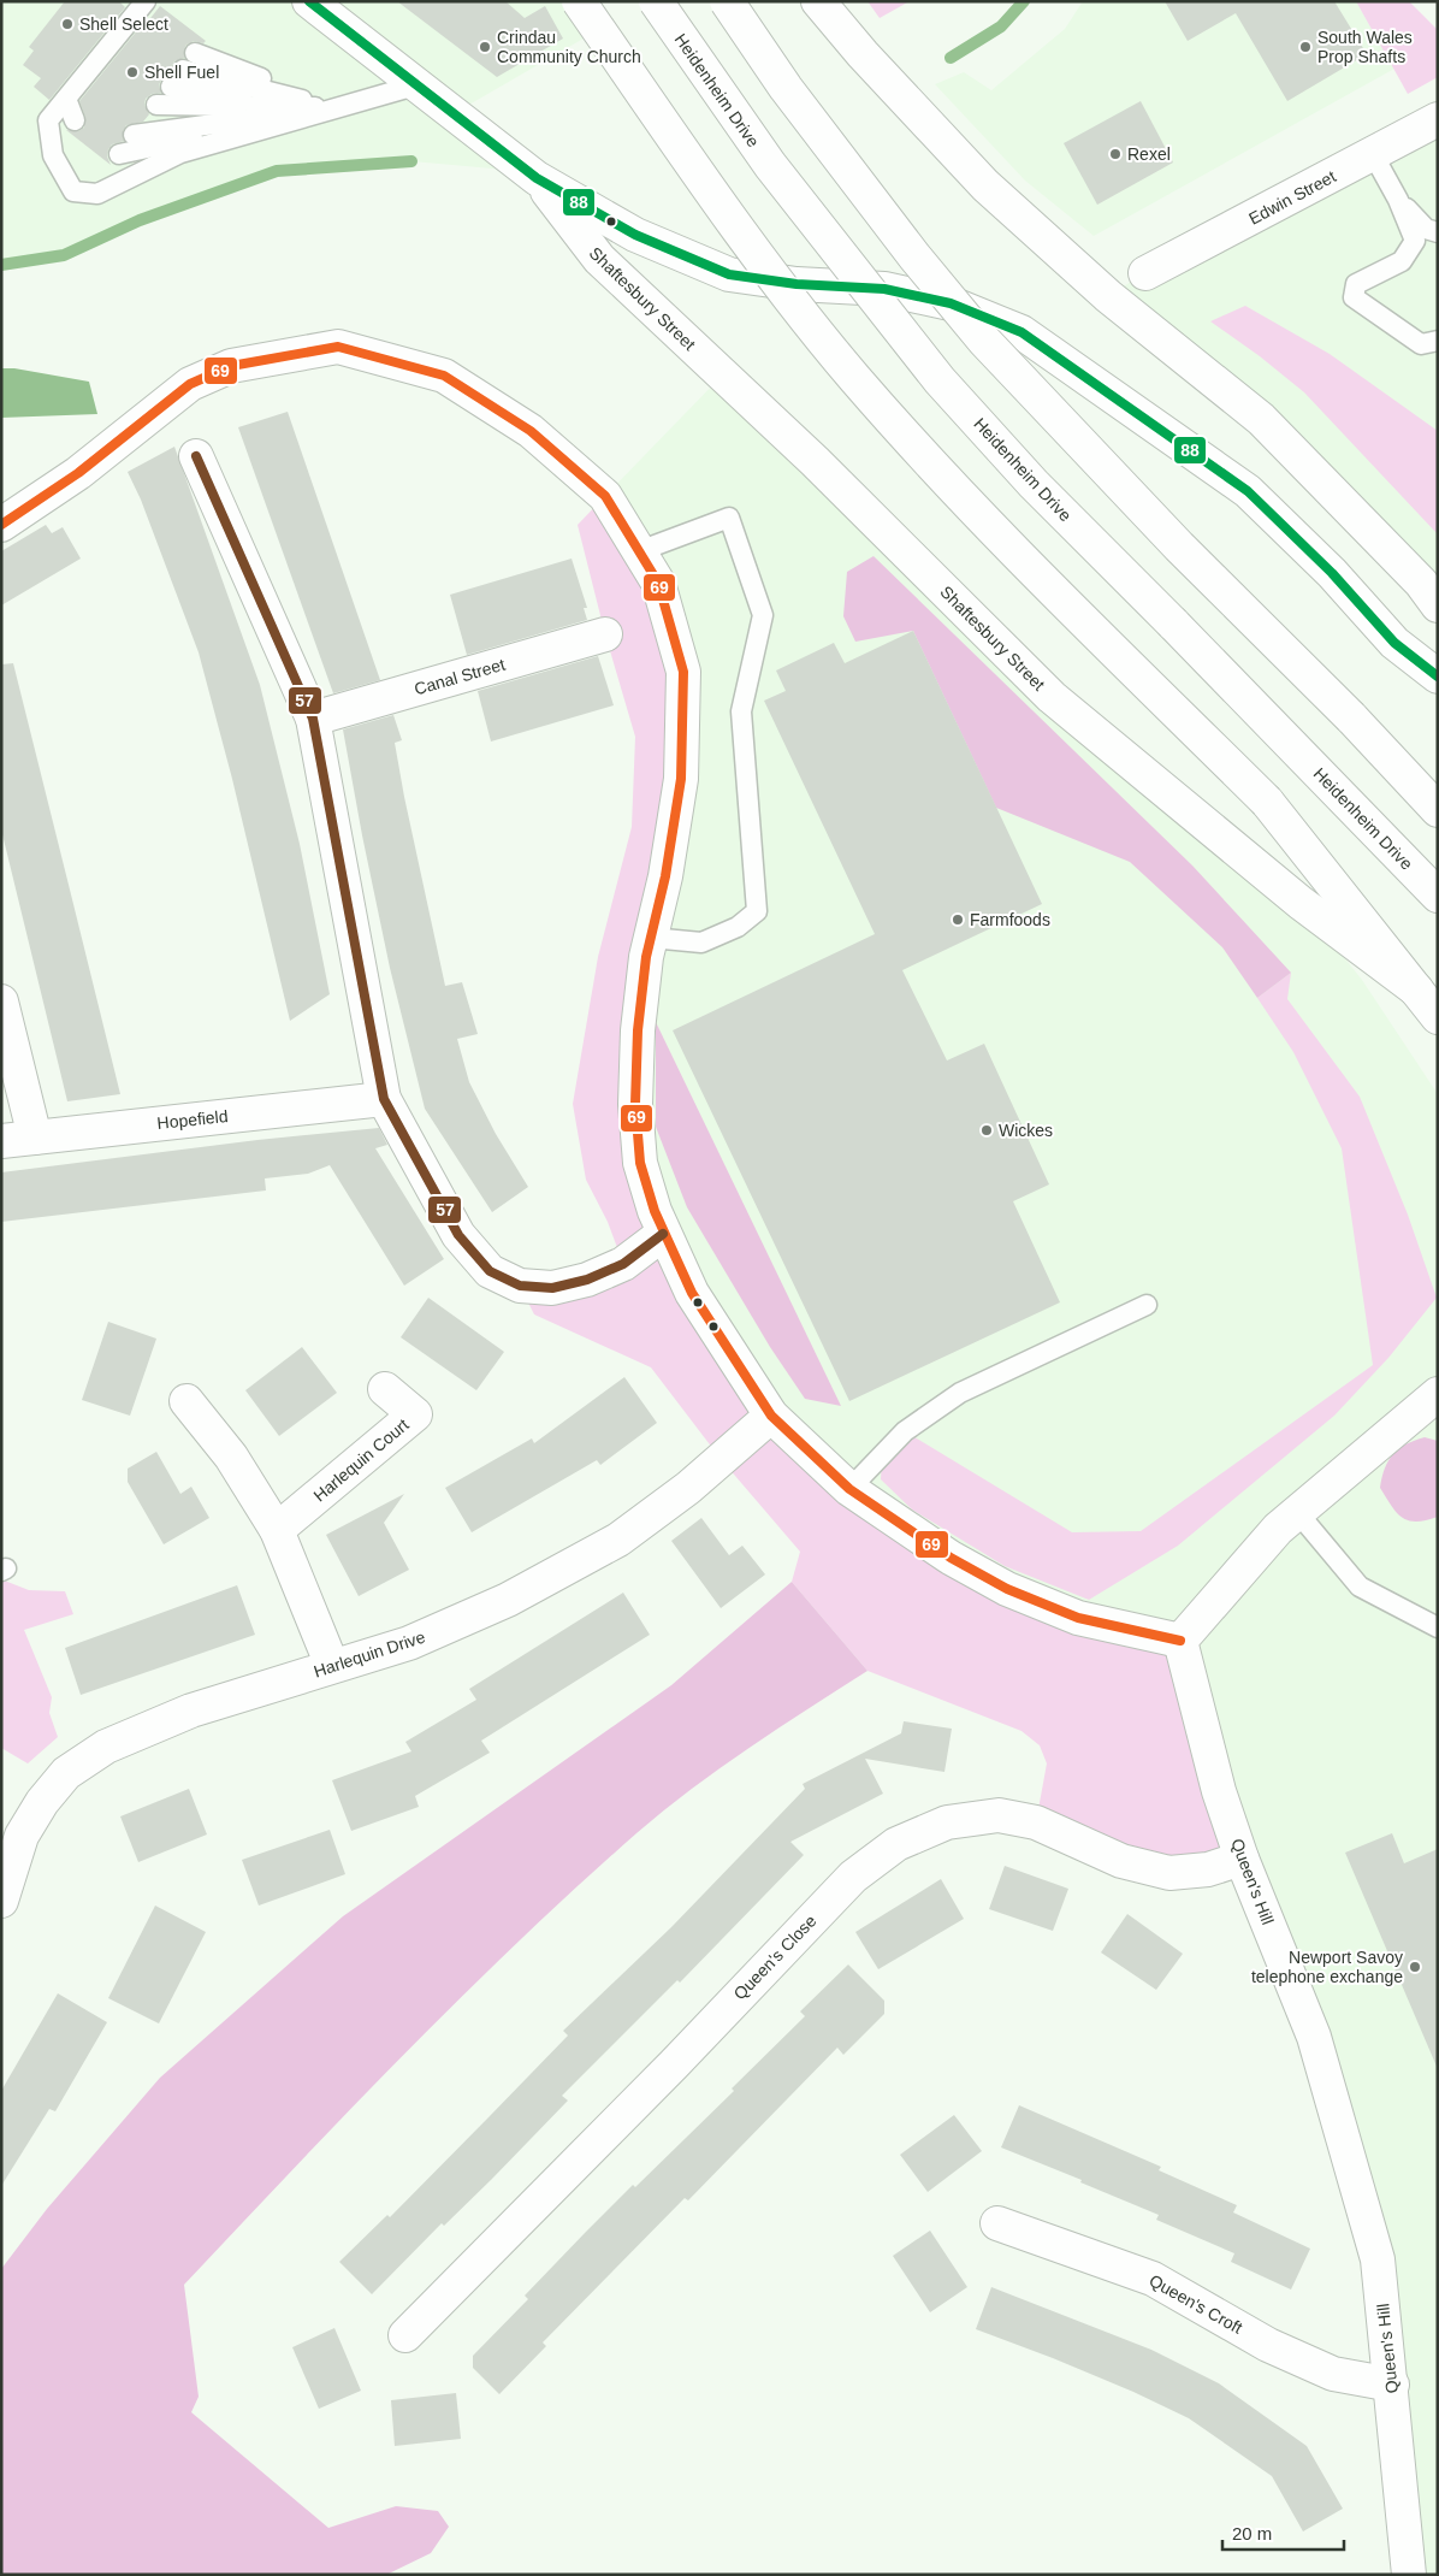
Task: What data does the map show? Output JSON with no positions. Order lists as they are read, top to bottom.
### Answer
{
  "streets": {
    "main road": [
      "Heidenheim Drive",
      "Edwin Street",
      "Shaftesbury Street",
      "Canal Street",
      "Hopefield",
      "Harlequin Court",
      "Harlequin Drive",
      "Queen's Hill",
      "Queen's Close",
      "Queen's Croft"
    ]
  },
  "crossings": [
    ["Queen's Hill", "Queen's Close"],
    ["Queen's Hill", "Queen's Croft"]
  ],
  "places": [
    "Shell Select",
    "Crindau Community Church",
    "South Wales Prop Shafts",
    "Shell Fuel",
    "Rexel",
    "Farmfoods",
    "Wickes",
    "Newport Savoy telephone exchange"
  ],
  "lines": ["transit line 88", "transit line 69", "transit line 57"],
  "scale_bar": "20 m"
}
